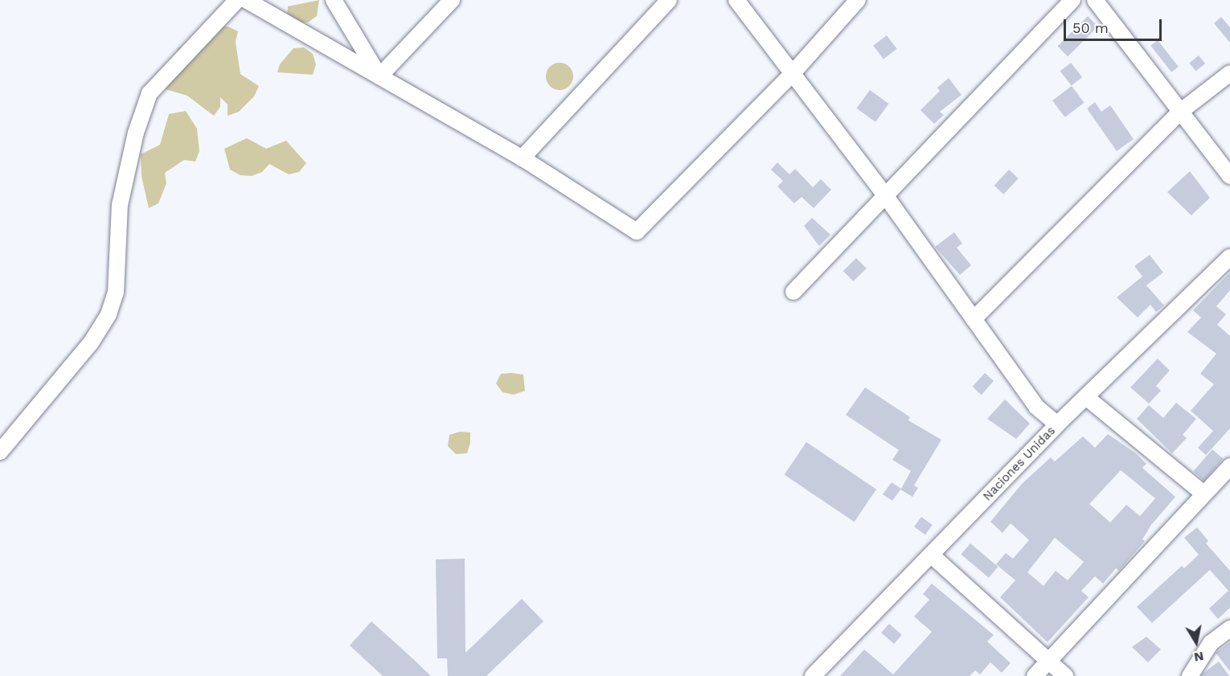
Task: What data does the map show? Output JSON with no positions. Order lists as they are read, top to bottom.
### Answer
{
  "streets": {
    "street": ["Naciones Unidas"]
  },
  "scale_bar": "50 m",
  "north": "bottom"
}
